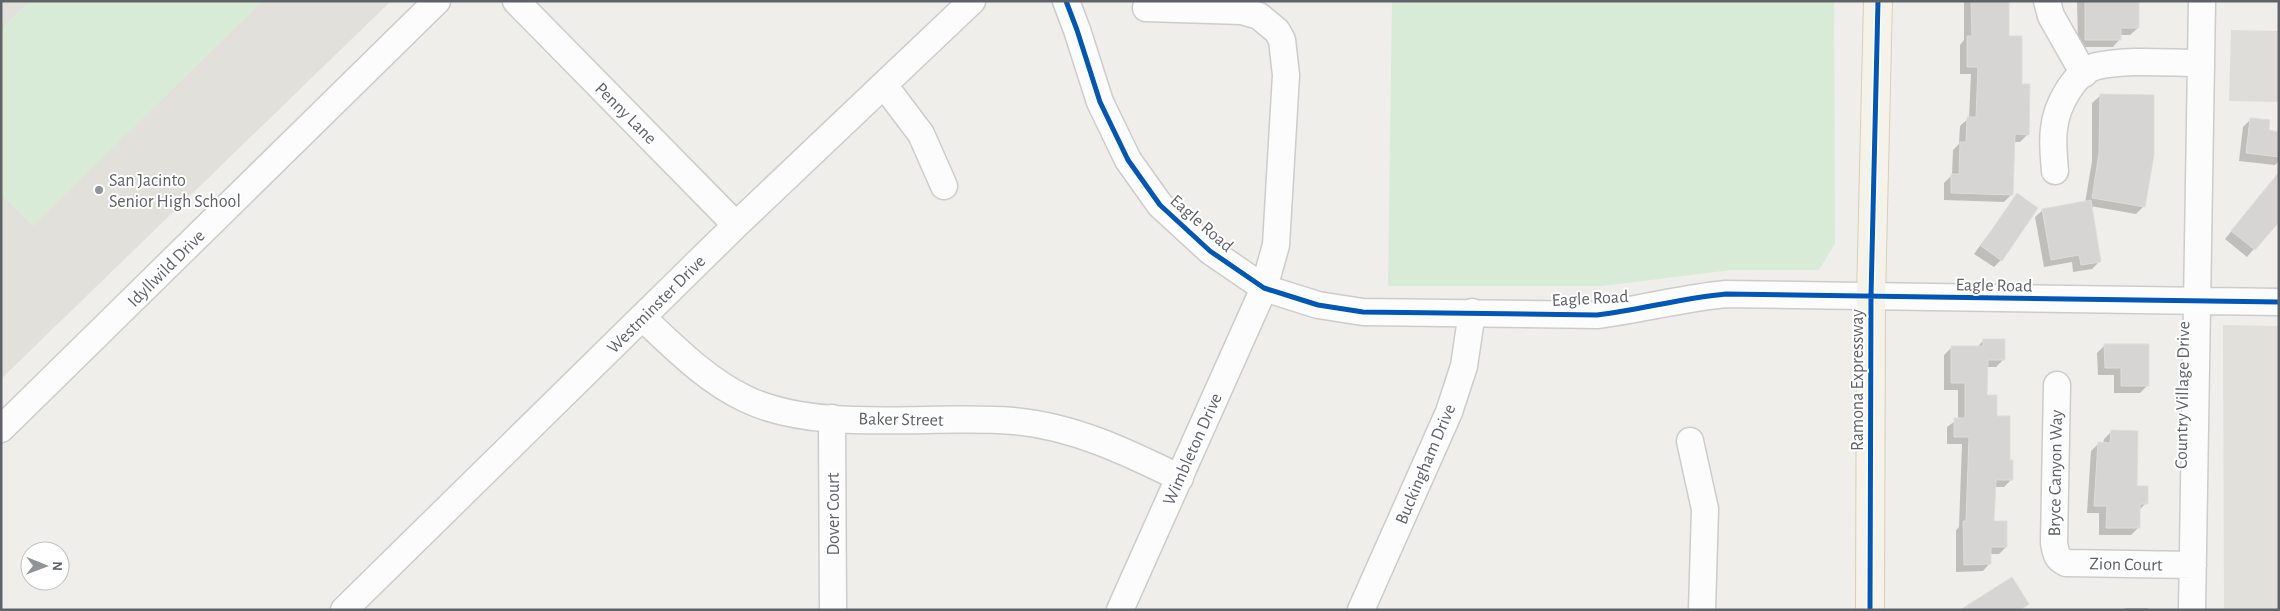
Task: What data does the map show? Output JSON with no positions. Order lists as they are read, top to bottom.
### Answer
{
  "streets": {
    "main road": ["Ramona Expressway"],
    "street": [
      "Penny Lane",
      "Eagle Road",
      "Idyllwild Drive",
      "Westminster Drive",
      "Country Village Drive",
      "Baker Street",
      "Wimbleton Drive",
      "Buckingham Drive",
      "Bryce Canyon Way",
      "Dover Court",
      "Zion Court"
    ]
  },
  "crossings": [
    ["Penny Lane", "Westminster Drive"],
    ["Eagle Road", "Ramona Expressway"],
    ["Eagle Road", "Country Village Drive"],
    ["Eagle Road", "Wimbleton Drive"],
    ["Eagle Road", "Buckingham Drive"],
    ["Westminster Drive", "Baker Street"],
    ["Country Village Drive", "Zion Court"],
    ["Baker Street", "Wimbleton Drive"],
    ["Baker Street", "Dover Court"],
    ["Bryce Canyon Way", "Zion Court"]
  ],
  "places": ["San Jacinto Senior High School"],
  "north": "right"
}
